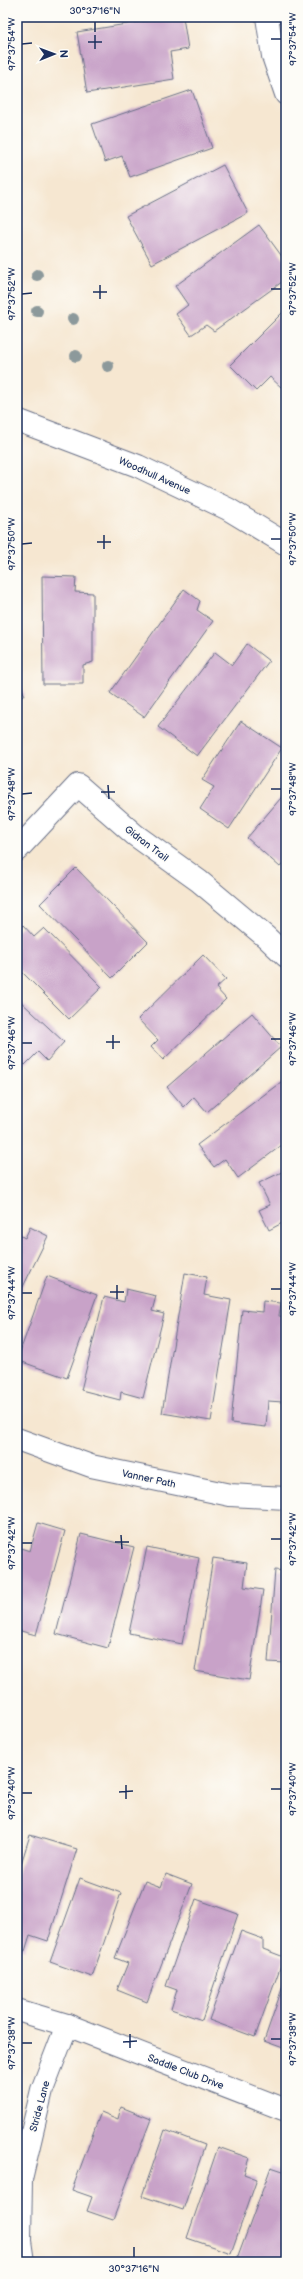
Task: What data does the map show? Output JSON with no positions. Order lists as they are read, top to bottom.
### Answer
{
  "streets": {
    "street": [
      "Woodhull Avenue",
      "Gidran Trail",
      "Vanner Path",
      "Saddle Club Drive",
      "Stride Lane"
    ]
  },
  "crossings": [
    ["Saddle Club Drive", "Stride Lane"]
  ],
  "north": "right",
  "coordinates": [
    "30°37'16\"N",
    "97°37'54\"W",
    "97°37'52\"W",
    "97°37'50\"W",
    "97°37'48\"W",
    "97°37'46\"W",
    "97°37'44\"W",
    "97°37'42\"W",
    "97°37'40\"W",
    "97°37'38\"W"
  ]
}
